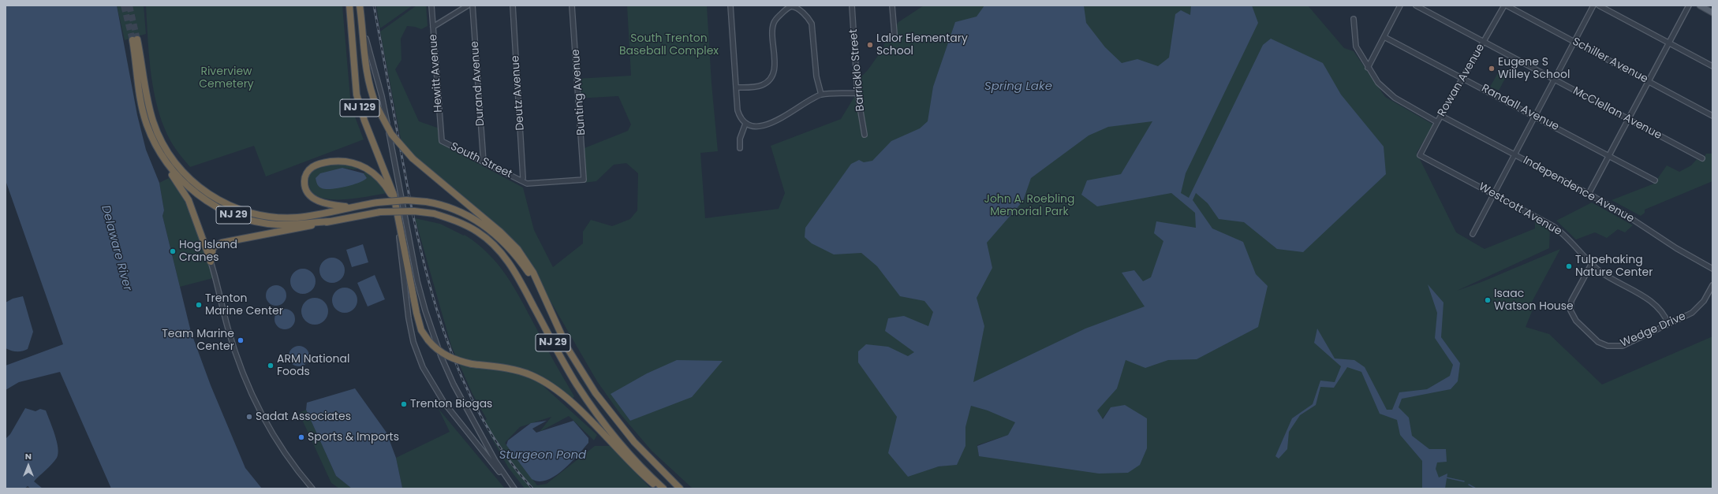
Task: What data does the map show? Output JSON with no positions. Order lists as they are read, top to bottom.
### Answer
{
  "streets": {
    "highway": ["NJ 129", "NJ 29"],
    "street": [
      "Schiller Avenue",
      "Barricklo Street",
      "Hewitt Avenue",
      "Rowan Avenue",
      "Durand Avenue",
      "Bunting Avenue",
      "Deutz Avenue",
      "Randall Avenue",
      "McClellan Avenue",
      "South Street",
      "Independence Avenue",
      "Westcott Avenue",
      "Wedge Drive"
    ]
  },
  "crossings": [
    ["Hewitt Avenue", "South Street"],
    ["Rowan Avenue", "Randall Avenue"],
    ["Rowan Avenue", "McClellan Avenue"],
    ["Rowan Avenue", "Independence Avenue"],
    ["Rowan Avenue", "Westcott Avenue"],
    ["Durand Avenue", "South Street"],
    ["Bunting Avenue", "South Street"],
    ["Deutz Avenue", "South Street"],
    ["Westcott Avenue", "Wedge Drive"]
  ],
  "water": ["Spring Lake", "Delaware River", "Sturgeon Pond"],
  "parks": ["South Trenton Baseball Complex", "Riverview Cemetery", "John A. Roebling Memorial Park"],
  "places": [
    "Lalor Elementary School",
    "Eugene S Willey School",
    "Hog Island Cranes",
    "Tulpehaking Nature Center",
    "Isaac Watson House",
    "Trenton Marine Center",
    "Team Marine Center",
    "ARM National Foods",
    "Trenton Biogas",
    "Sadat Associates",
    "Sports & Imports"
  ],
  "north": "top"
}
